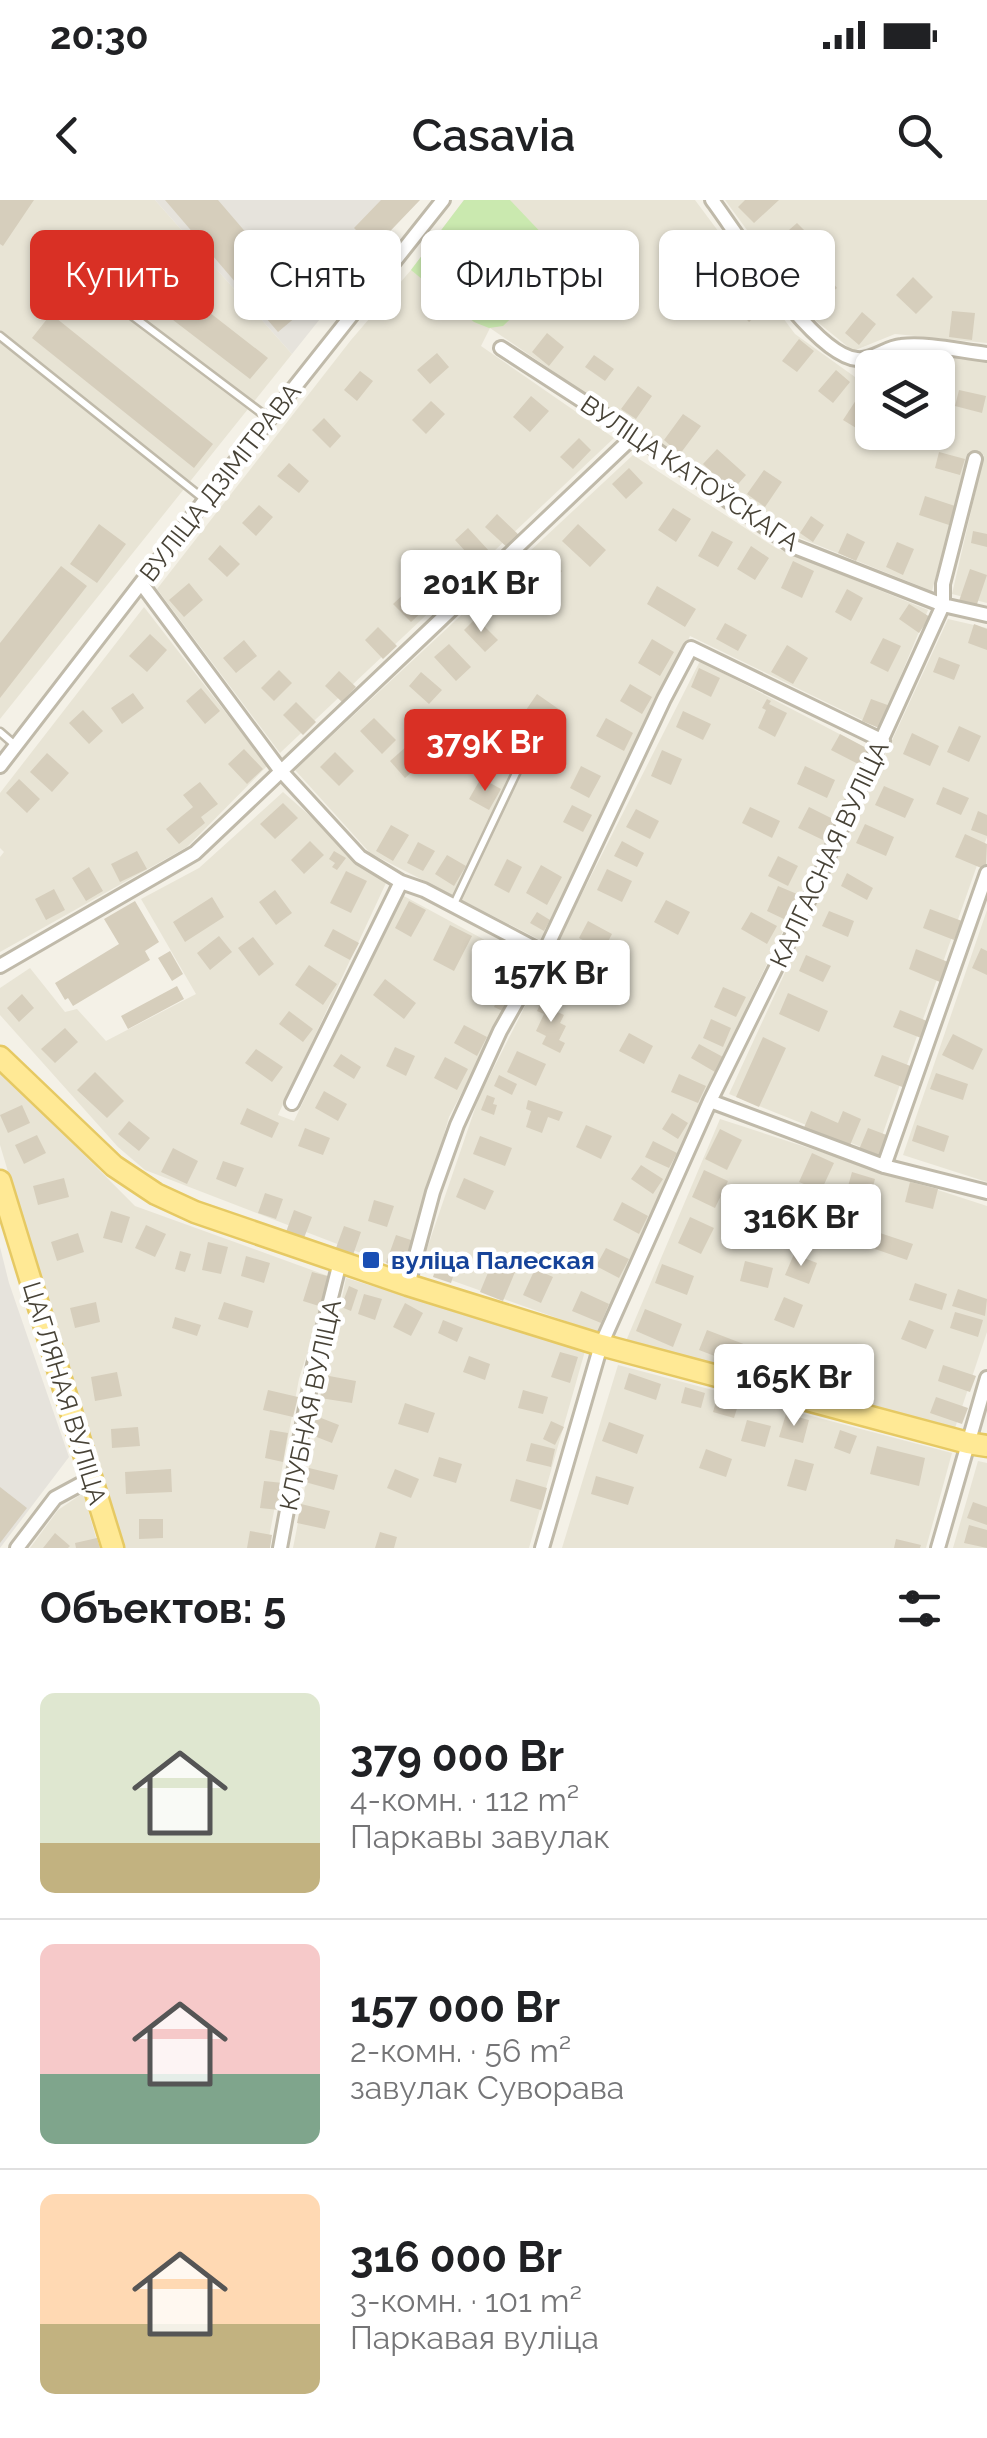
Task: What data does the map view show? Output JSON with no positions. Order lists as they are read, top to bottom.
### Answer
{
  "streets": {
    "main road": ["ЦАГЛЯНАЯ ВУЛІЦА"],
    "street": [
      "ВУЛІЦА КАТОЎСКАГА",
      "ВУЛІЦА ДЗІМІТРАВА",
      "КАЛГАСНАЯ ВУЛІЦА",
      "КЛУБНАЯ ВУЛІЦА"
    ]
  },
  "crossings": [
    ["ВУЛІЦА КАТОЎСКАГА", "КАЛГАСНАЯ ВУЛІЦА"]
  ],
  "places": {
    "transit": ["вуліца Палеская"]
  },
  "page": {
    "status": "20:30",
    "header": "Casavia",
    "chip": [
      "Купить",
      "Снять",
      "Фильтры",
      "Новое"
    ],
    "price": [
      "201K Br",
      "379K Br",
      "157K Br",
      "316K Br",
      "165K Br"
    ],
    "heading": "Объектов: 5",
    "list": [
      {
        "name": "379 000 Br",
        "note": "4-комн. · 112 m² · Паркавы завулак"
      },
      {
        "name": "157 000 Br",
        "note": "2-комн. · 56 m² · завулак Суворава"
      },
      {
        "name": "316 000 Br",
        "note": "3-комн. · 101 m² · Паркавая вуліца"
      }
    ]
  }
}
